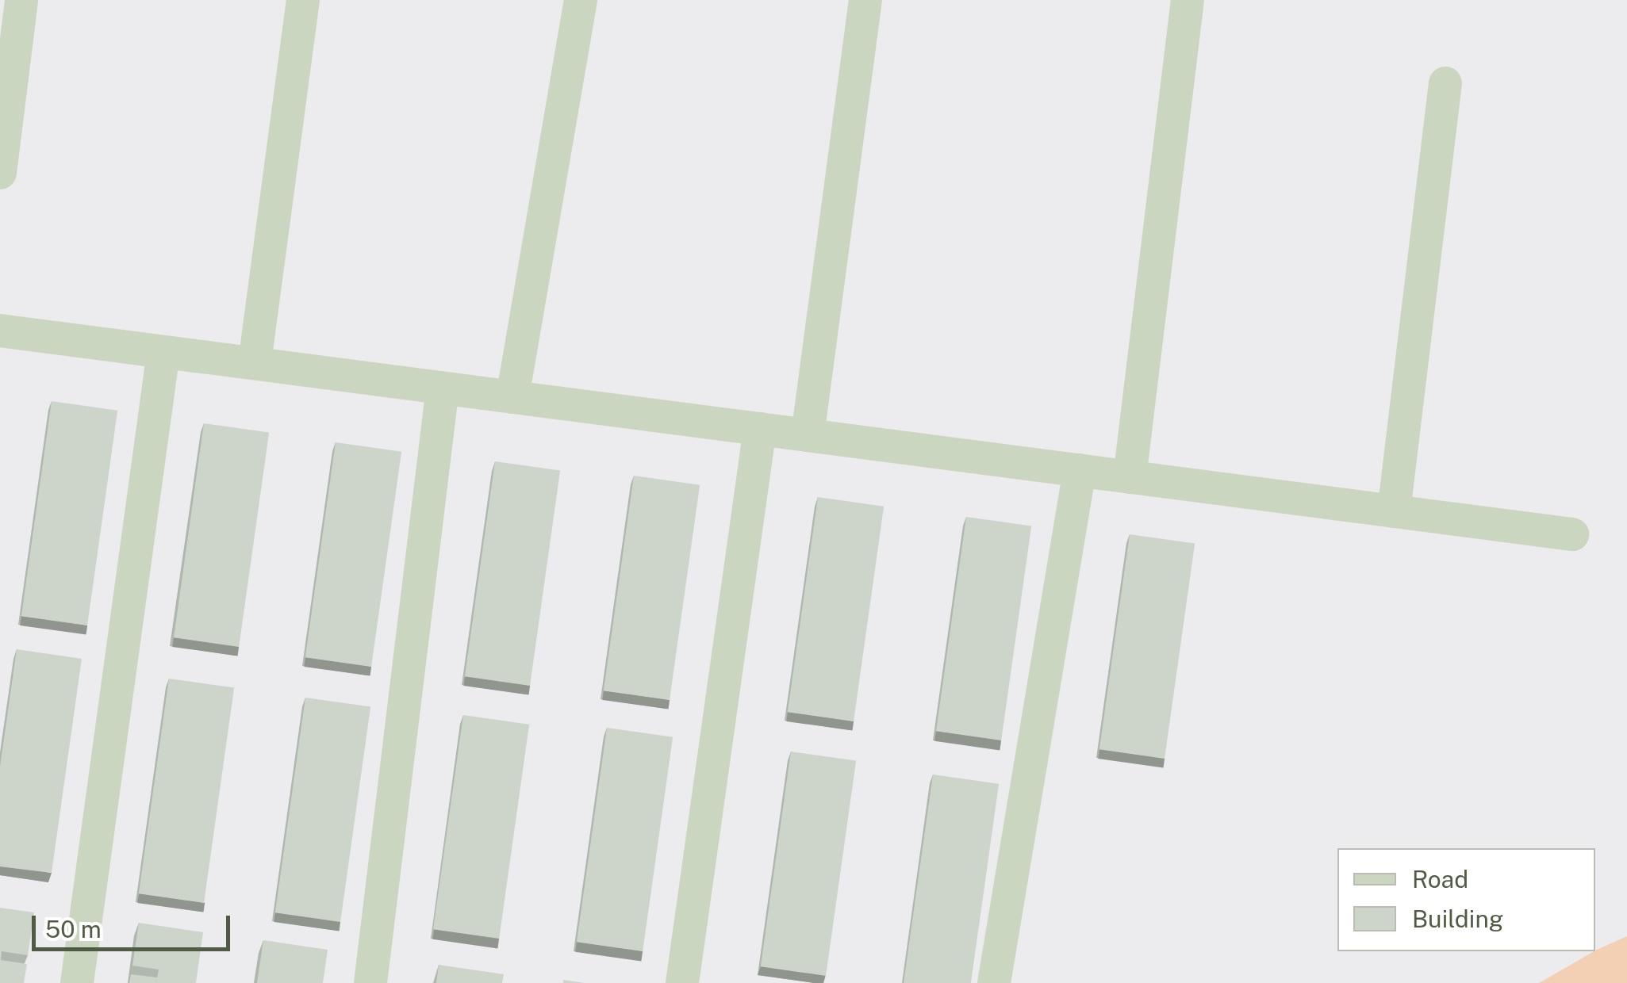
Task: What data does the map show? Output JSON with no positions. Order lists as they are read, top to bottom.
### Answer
{
  "legend": ["Road", "Building"],
  "scale_bar": "50 m"
}
